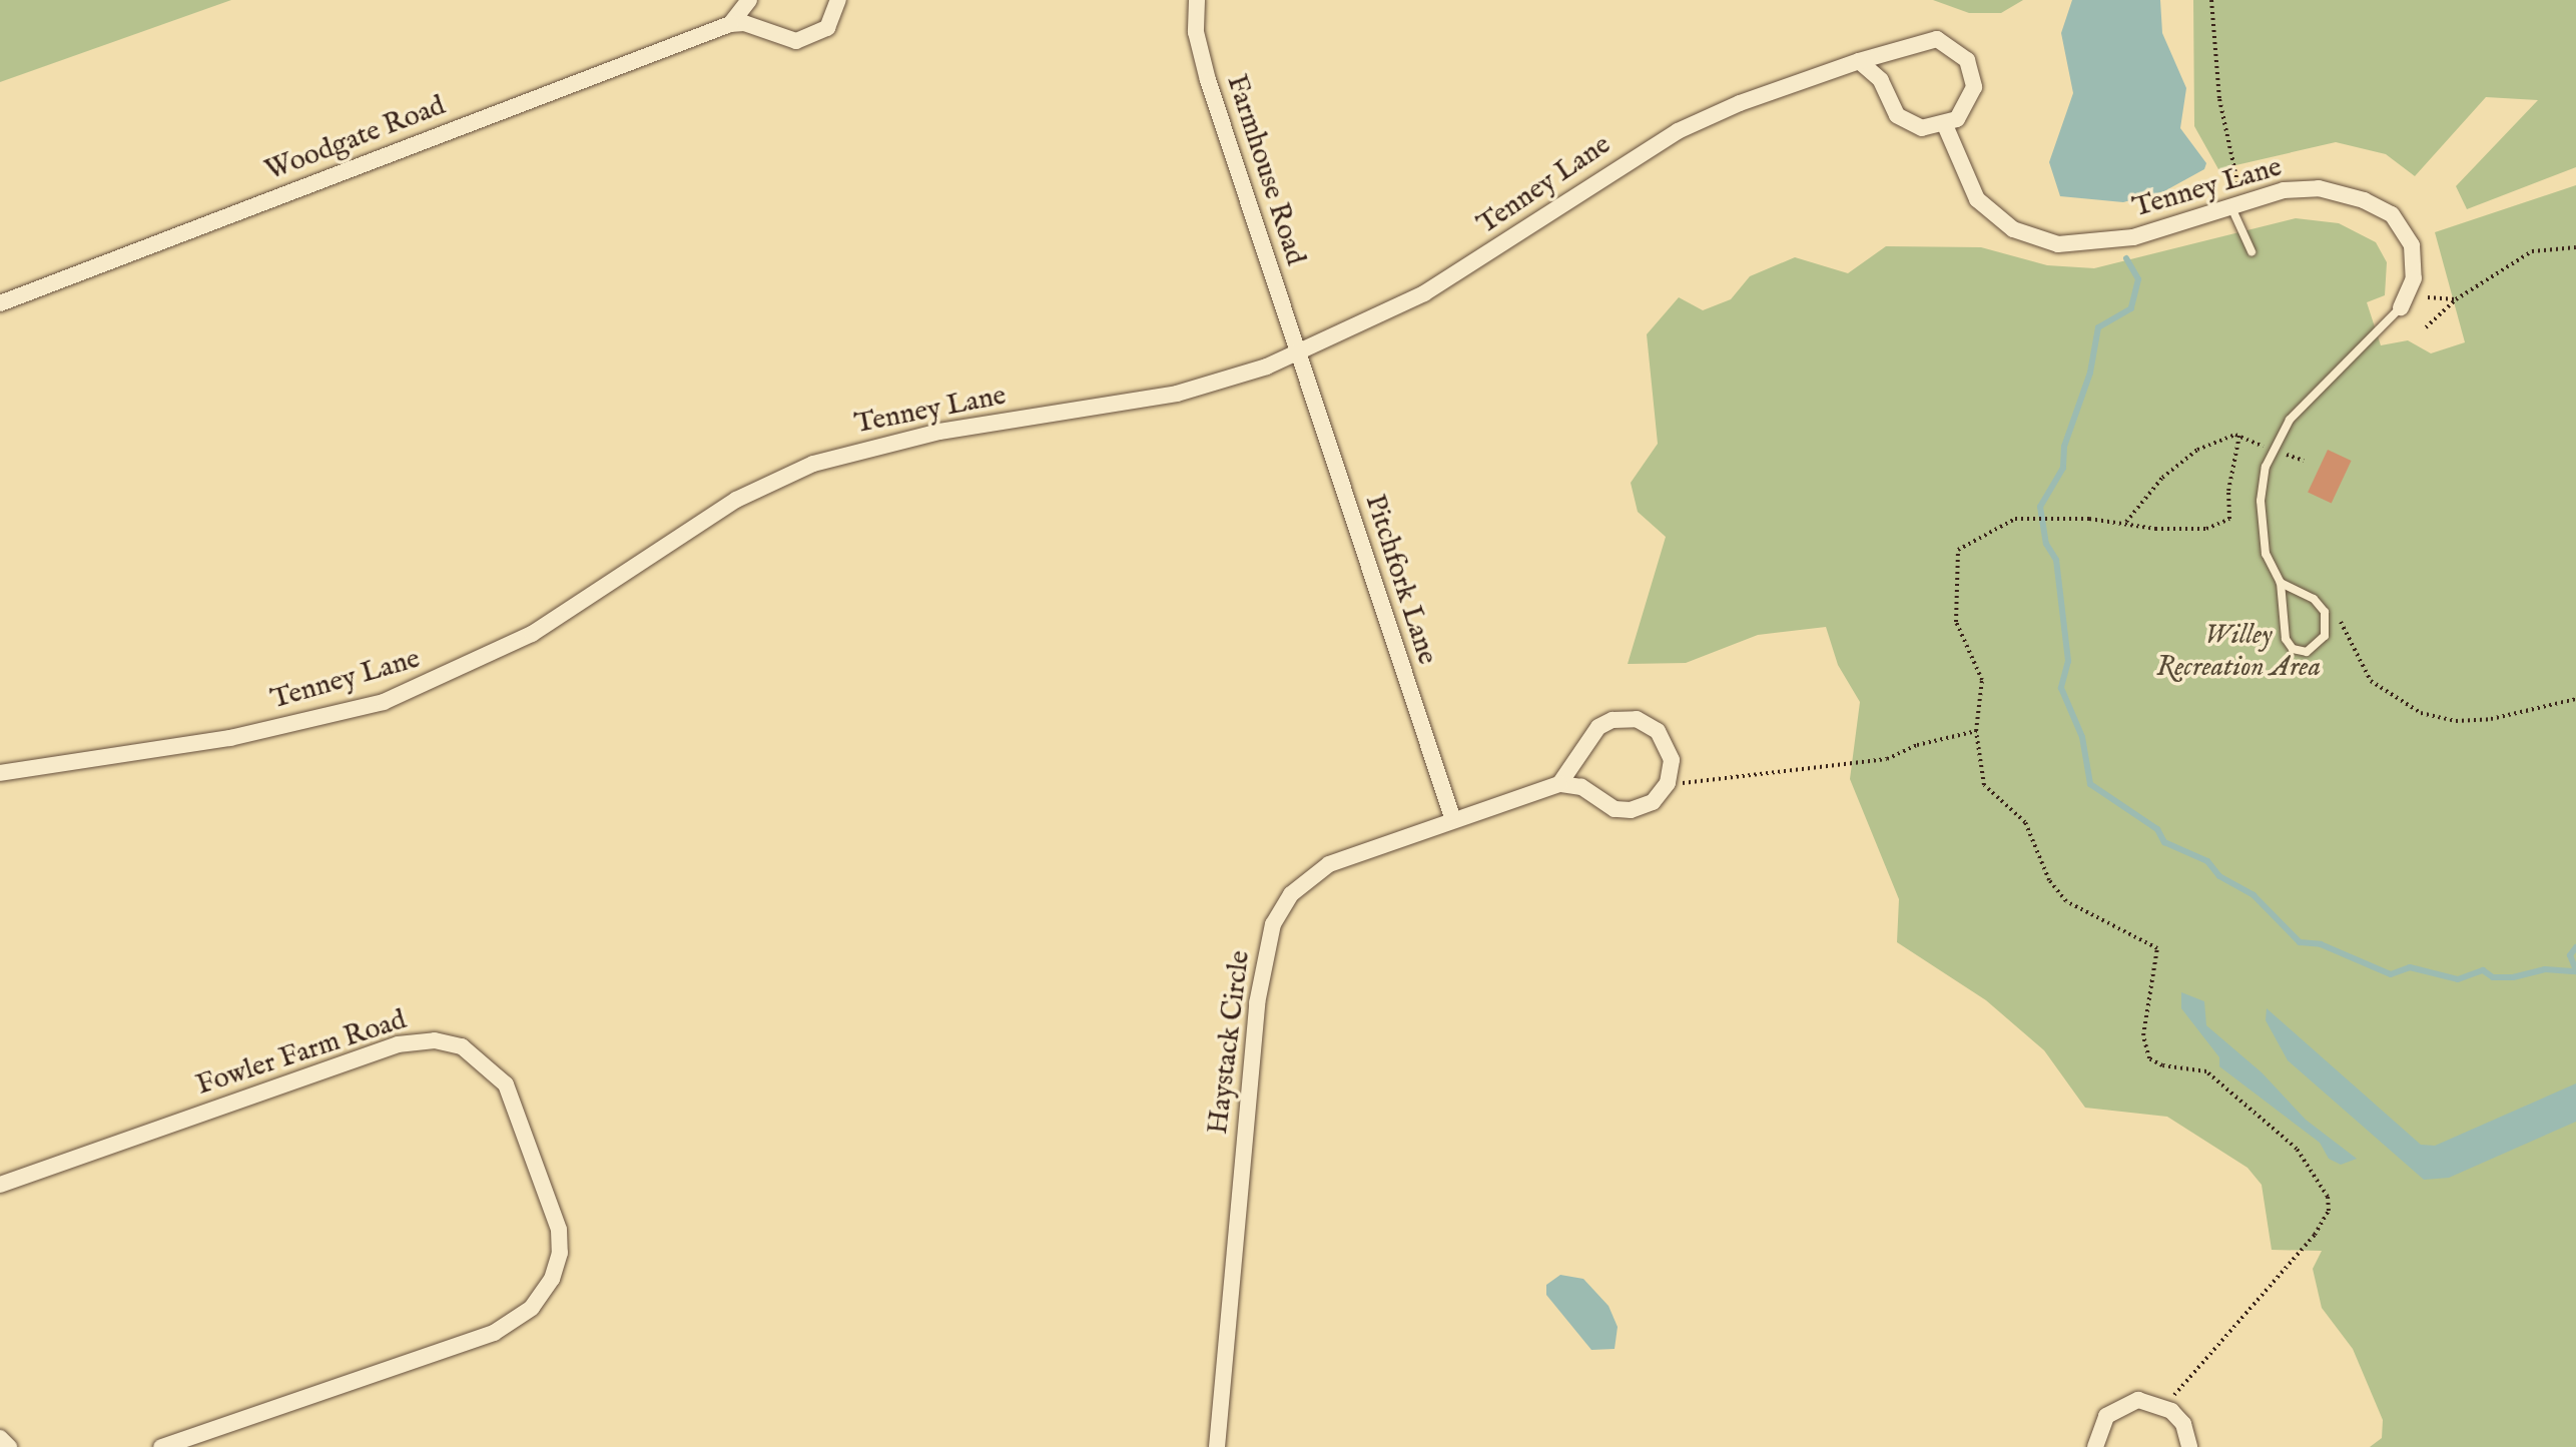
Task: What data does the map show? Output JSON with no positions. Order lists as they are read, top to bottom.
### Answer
{
  "streets": {
    "street": [
      "Woodgate Road",
      "Farmhouse Road",
      "Tenney Lane",
      "Pitchfork Lane",
      "Haystack Circle",
      "Fowler Farm Road"
    ]
  },
  "crossings": [
    ["Farmhouse Road", "Tenney Lane"],
    ["Farmhouse Road", "Pitchfork Lane"],
    ["Tenney Lane", "Pitchfork Lane"],
    ["Pitchfork Lane", "Haystack Circle"]
  ],
  "parks": ["Willey Recreation Area"]
}
